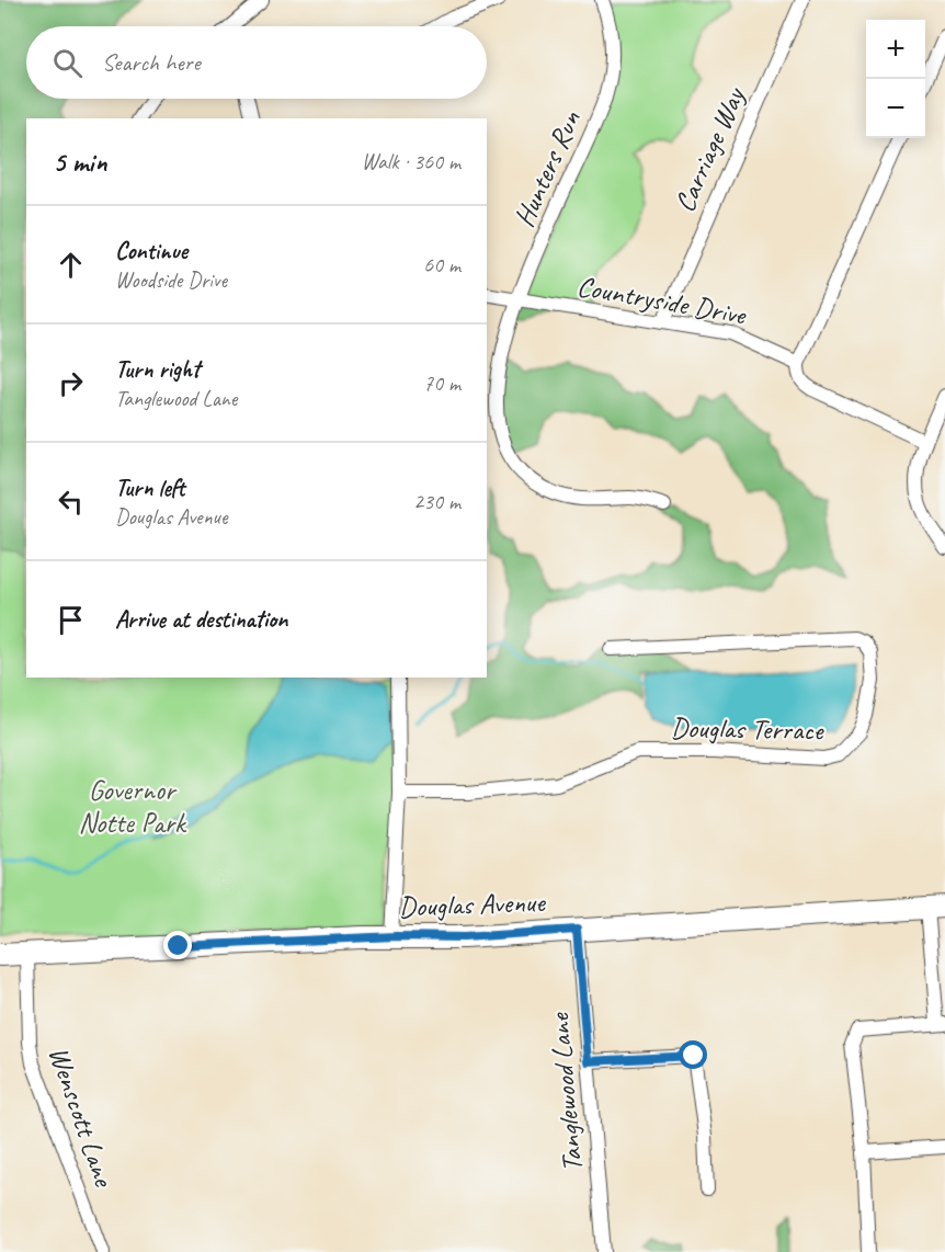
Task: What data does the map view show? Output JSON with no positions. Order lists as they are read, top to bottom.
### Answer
{
  "streets": {
    "main road": ["Douglas Avenue"],
    "street": [
      "Carriage Way",
      "Hunters Run",
      "Countryside Drive",
      "Douglas Terrace",
      "Tanglewood Lane",
      "Wenscott Lane"
    ]
  },
  "crossings": [
    ["Carriage Way", "Countryside Drive"],
    ["Hunters Run", "Countryside Drive"],
    ["Douglas Avenue", "Tanglewood Lane"],
    ["Douglas Avenue", "Wenscott Lane"]
  ],
  "parks": ["Governor Notte Park"],
  "page": {
    "map_buttons": ["+", "−"],
    "search": "Search here",
    "heading": ["5 min", "Walk · 360 m"],
    "list": [
      ["Continue", "Woodside Drive", "60 m"],
      ["Turn right", "Tanglewood Lane", "70 m"],
      ["Turn left", "Douglas Avenue", "230 m"],
      "Arrive at destination"
    ]
  }
}
